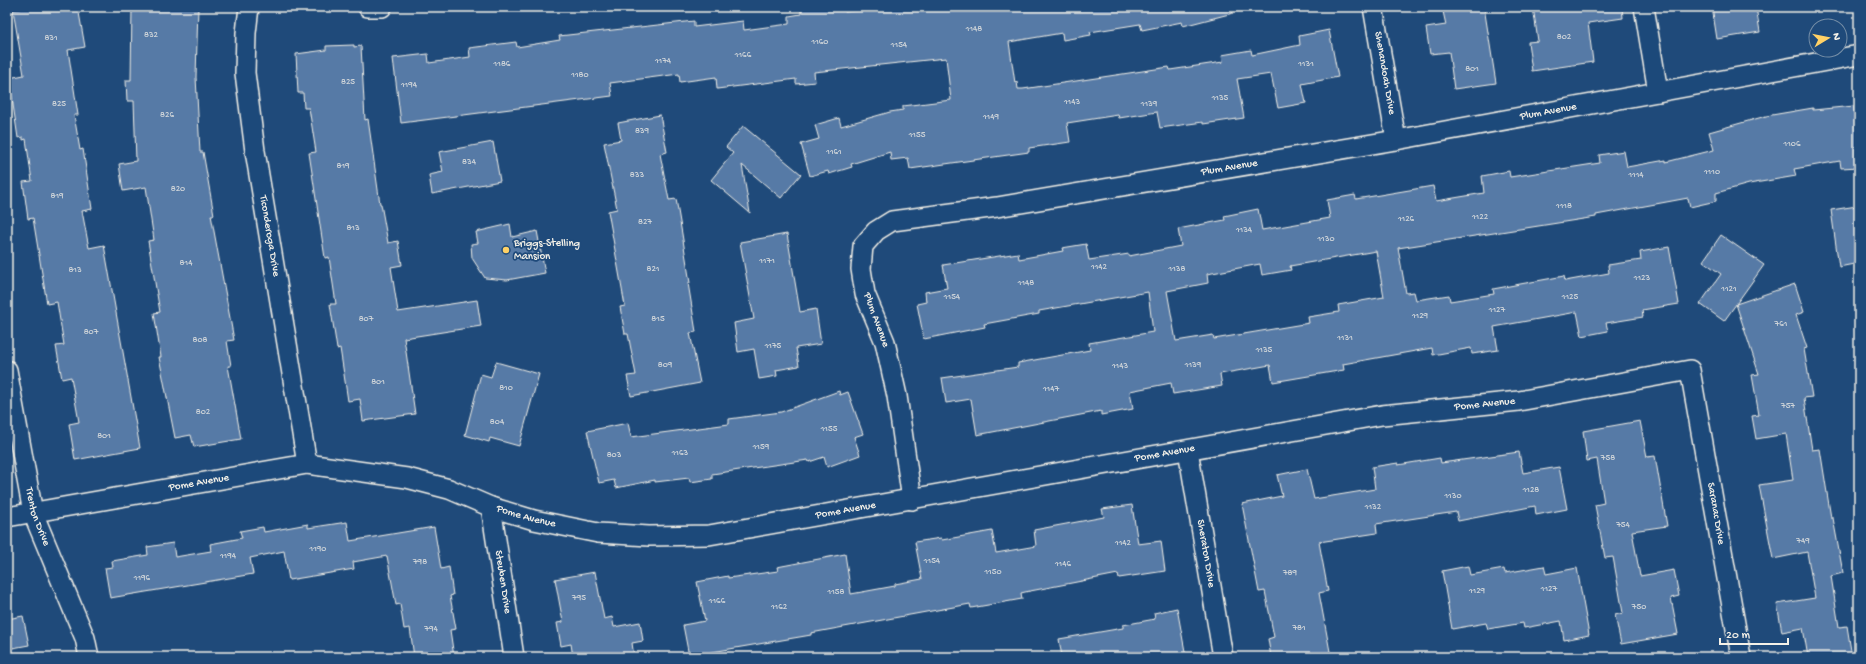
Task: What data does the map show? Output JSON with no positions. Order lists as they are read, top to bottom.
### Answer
{
  "streets": {
    "street": [
      "Shenandoah Drive",
      "Plum Avenue",
      "Ticonderoga Drive",
      "Pome Avenue",
      "Saranac Drive",
      "Trenton Drive",
      "Sheraton Drive",
      "Steuben Drive"
    ]
  },
  "crossings": [
    ["Shenandoah Drive", "Plum Avenue"],
    ["Plum Avenue", "Pome Avenue"],
    ["Ticonderoga Drive", "Pome Avenue"],
    ["Pome Avenue", "Saranac Drive"],
    ["Pome Avenue", "Trenton Drive"],
    ["Pome Avenue", "Sheraton Drive"],
    ["Pome Avenue", "Steuben Drive"]
  ],
  "places": ["Briggs-Stelling Mansion"],
  "house_numbers": [
    "1148",
    "832",
    "802",
    "831",
    "1160",
    "1154",
    "1166",
    "1174",
    "1186",
    "1131",
    "801",
    "1180",
    "825",
    "1194",
    "1135",
    "1143",
    "825",
    "1139",
    "826",
    "1149",
    "839",
    "1155",
    "1106",
    "1161",
    "834",
    "819",
    "1110",
    "833",
    "1114",
    "820",
    "819",
    "1118",
    "1122",
    "1126",
    "827",
    "813",
    "1134",
    "1130",
    "1171",
    "814",
    "1142",
    "821",
    "1138",
    "813",
    "1123",
    "1148",
    "1121",
    "1154",
    "1125",
    "1127",
    "1129",
    "807",
    "815",
    "761",
    "807",
    "1131",
    "808",
    "1175",
    "1135",
    "809",
    "1139",
    "1143",
    "801",
    "810",
    "1147",
    "757",
    "802",
    "804",
    "1155",
    "801",
    "1159",
    "1163",
    "803",
    "758",
    "1128",
    "1130",
    "1132",
    "754",
    "749",
    "1142",
    "1190",
    "1194",
    "1154",
    "798",
    "1146",
    "1150",
    "789",
    "1196",
    "1127",
    "1129",
    "1158",
    "795",
    "1166",
    "1162",
    "750",
    "781",
    "794"
  ],
  "scale_bar": "20 m",
  "north": "right"
}
